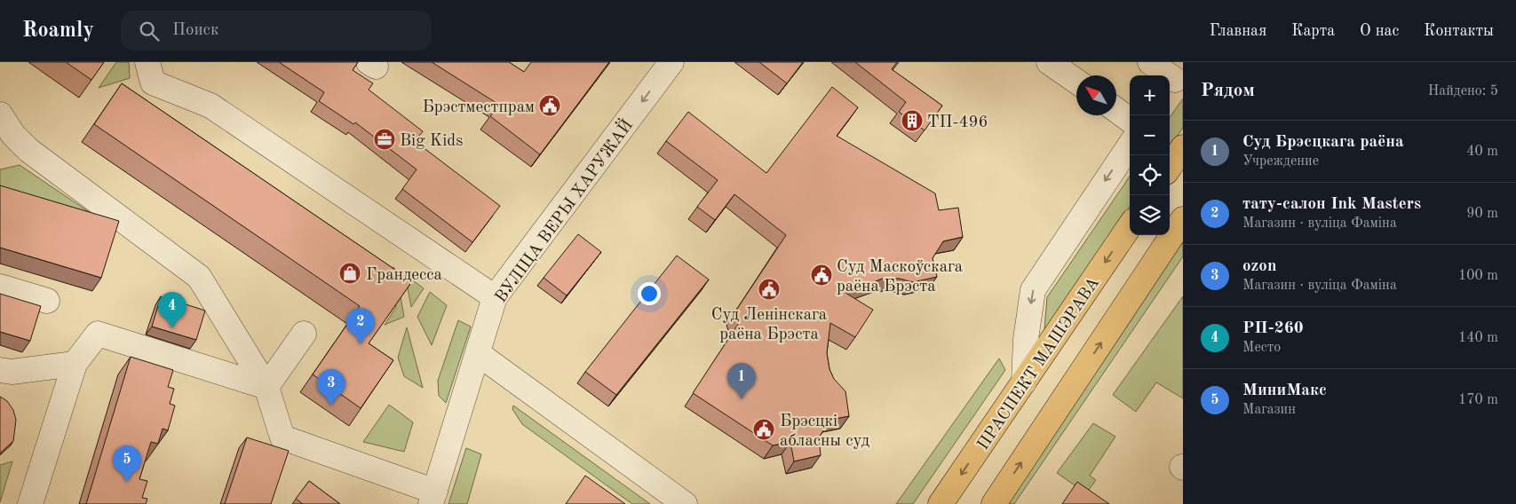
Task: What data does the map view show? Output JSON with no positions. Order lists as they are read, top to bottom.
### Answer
{
  "streets": {
    "main road": ["ПРАСПЕКТ МАШЭРАВА"],
    "street": ["ВУЛІЦА ВЕРЫ ХАРУЖАЙ"]
  },
  "one_way": ["ВУЛІЦА ВЕРЫ ХАРУЖАЙ"],
  "places": {
    "public building": [
      "Брэстместпрам",
      "Суд Маскоўскага раёна Брэста",
      "Суд Ленінскага раёна Брэста",
      "Брэсцкі абласны суд"
    ],
    "building": ["ТП-496"],
    "office": ["Big Kids"],
    "shop": ["Грандесса"]
  },
  "north": "top left",
  "page": {
    "header": "Roamly",
    "search": "Поиск",
    "nav": [
      "Главная",
      "Карта",
      "О нас",
      "Контакты"
    ],
    "heading": ["Рядом", "Найдено: 5"],
    "map_buttons": ["+", "−"],
    "list": [
      {
        "mark": "1",
        "name": "Суд Брэсцкага раёна",
        "note": "Учреждение",
        "value": "40 m"
      },
      {
        "mark": "2",
        "name": "тату-салон Ink Masters",
        "note": "Магазин · вуліца Фаміна",
        "value": "90 m"
      },
      {
        "mark": "3",
        "name": "ozon",
        "note": "Магазин · вуліца Фаміна",
        "value": "100 m"
      },
      {
        "mark": "4",
        "name": "РП-260",
        "note": "Место",
        "value": "140 m"
      },
      {
        "mark": "5",
        "name": "МиниМакс",
        "note": "Магазин",
        "value": "170 m"
      }
    ],
    "pins": [
      "4",
      "2",
      "1",
      "3",
      "5"
    ]
  }
}
